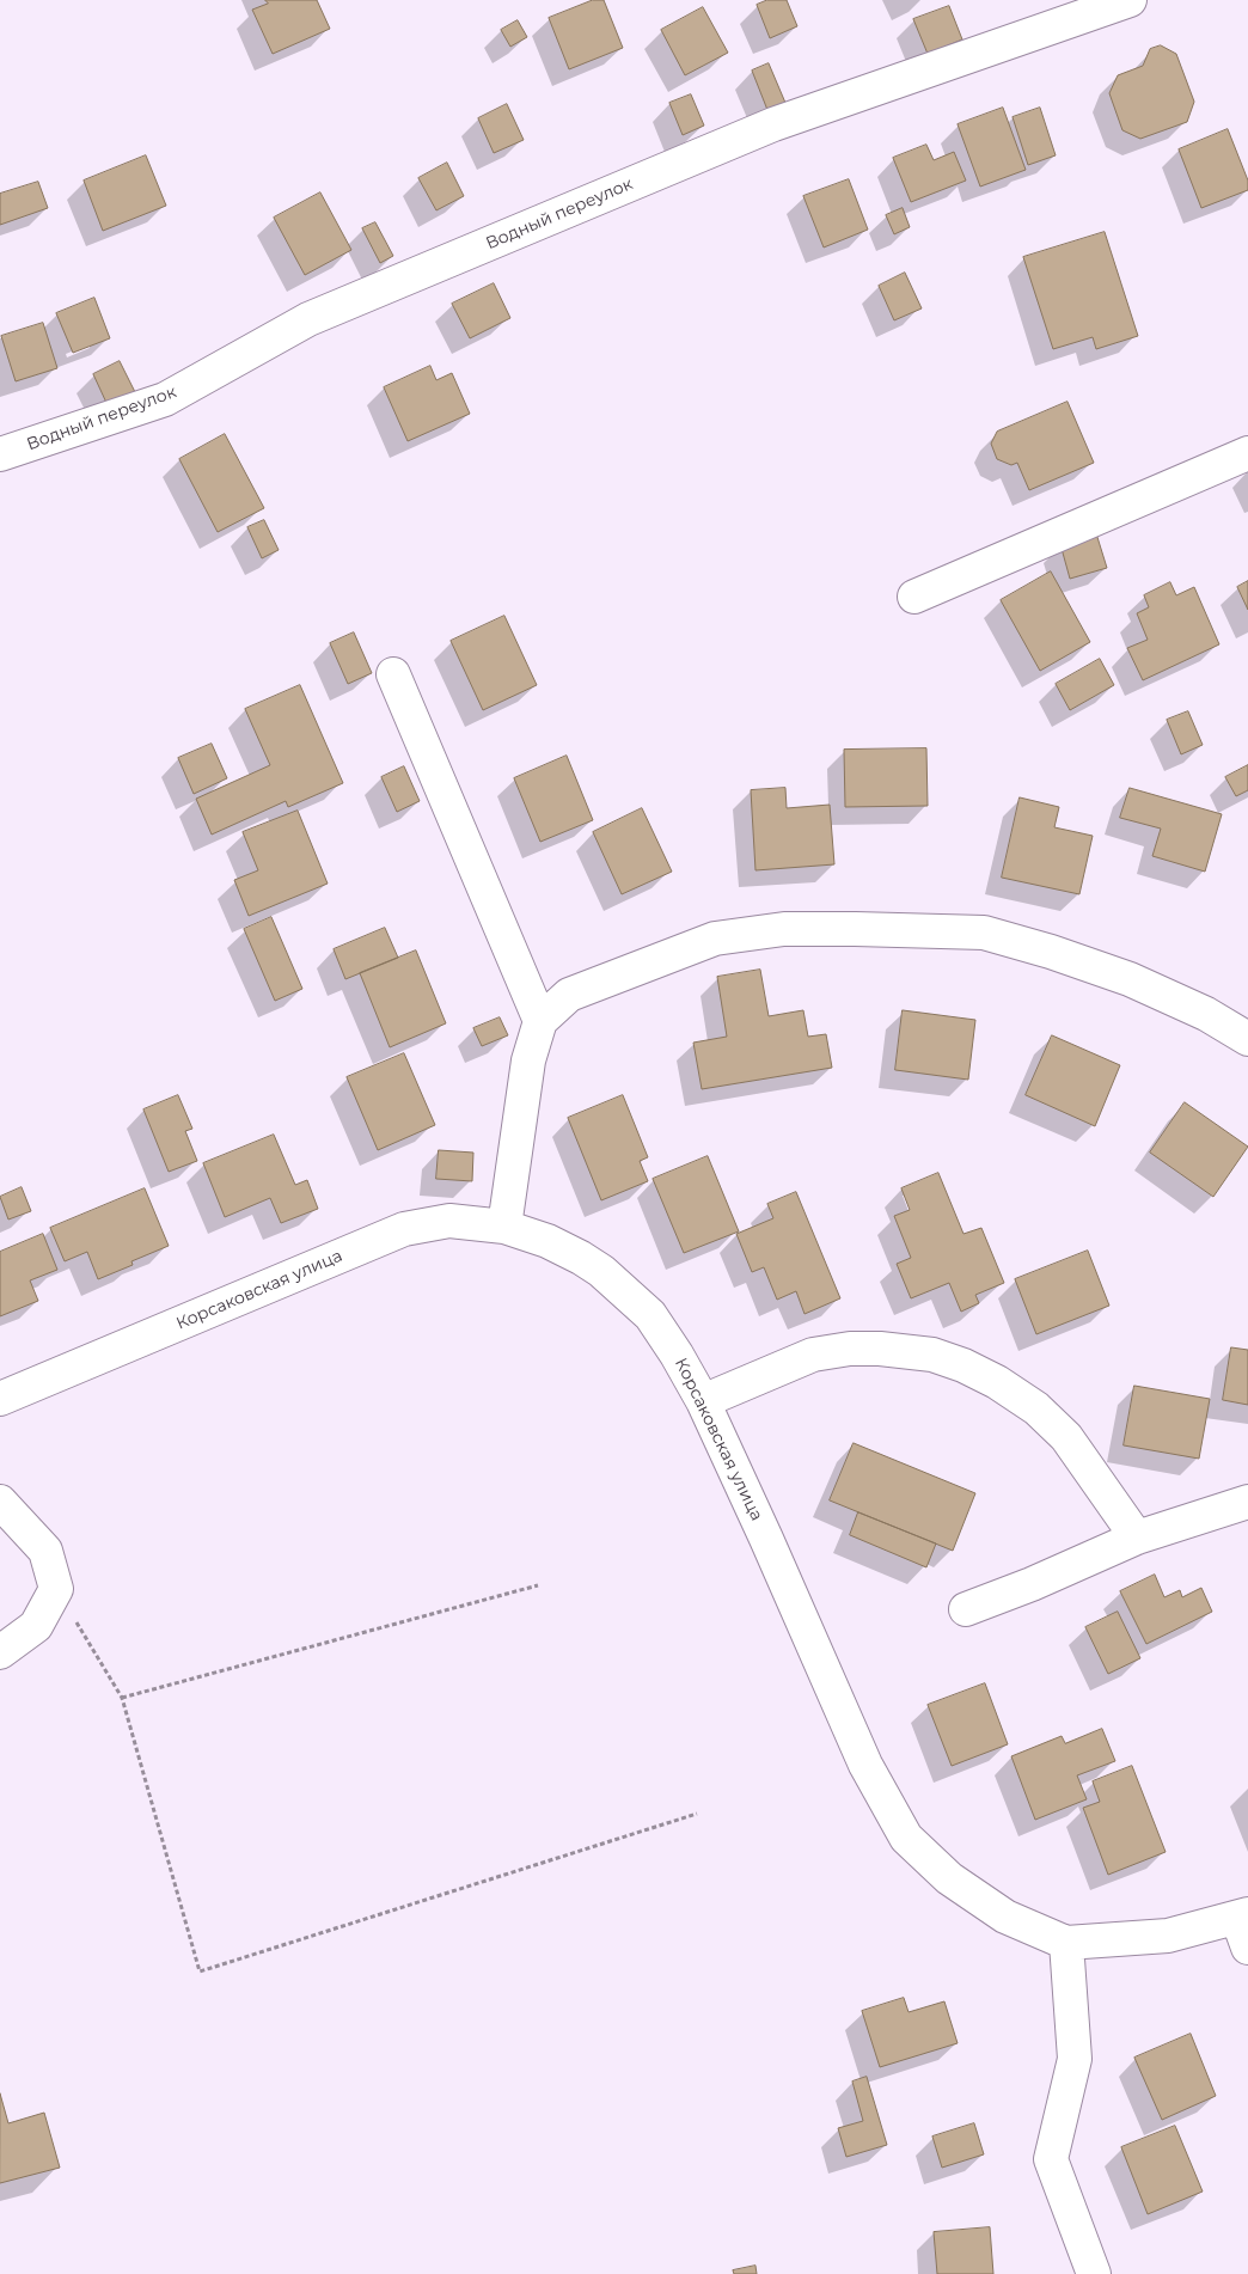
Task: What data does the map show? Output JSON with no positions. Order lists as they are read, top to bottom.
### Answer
{
  "streets": {
    "street": ["Водный переулок", "Корсаковская улица"]
  }
}
